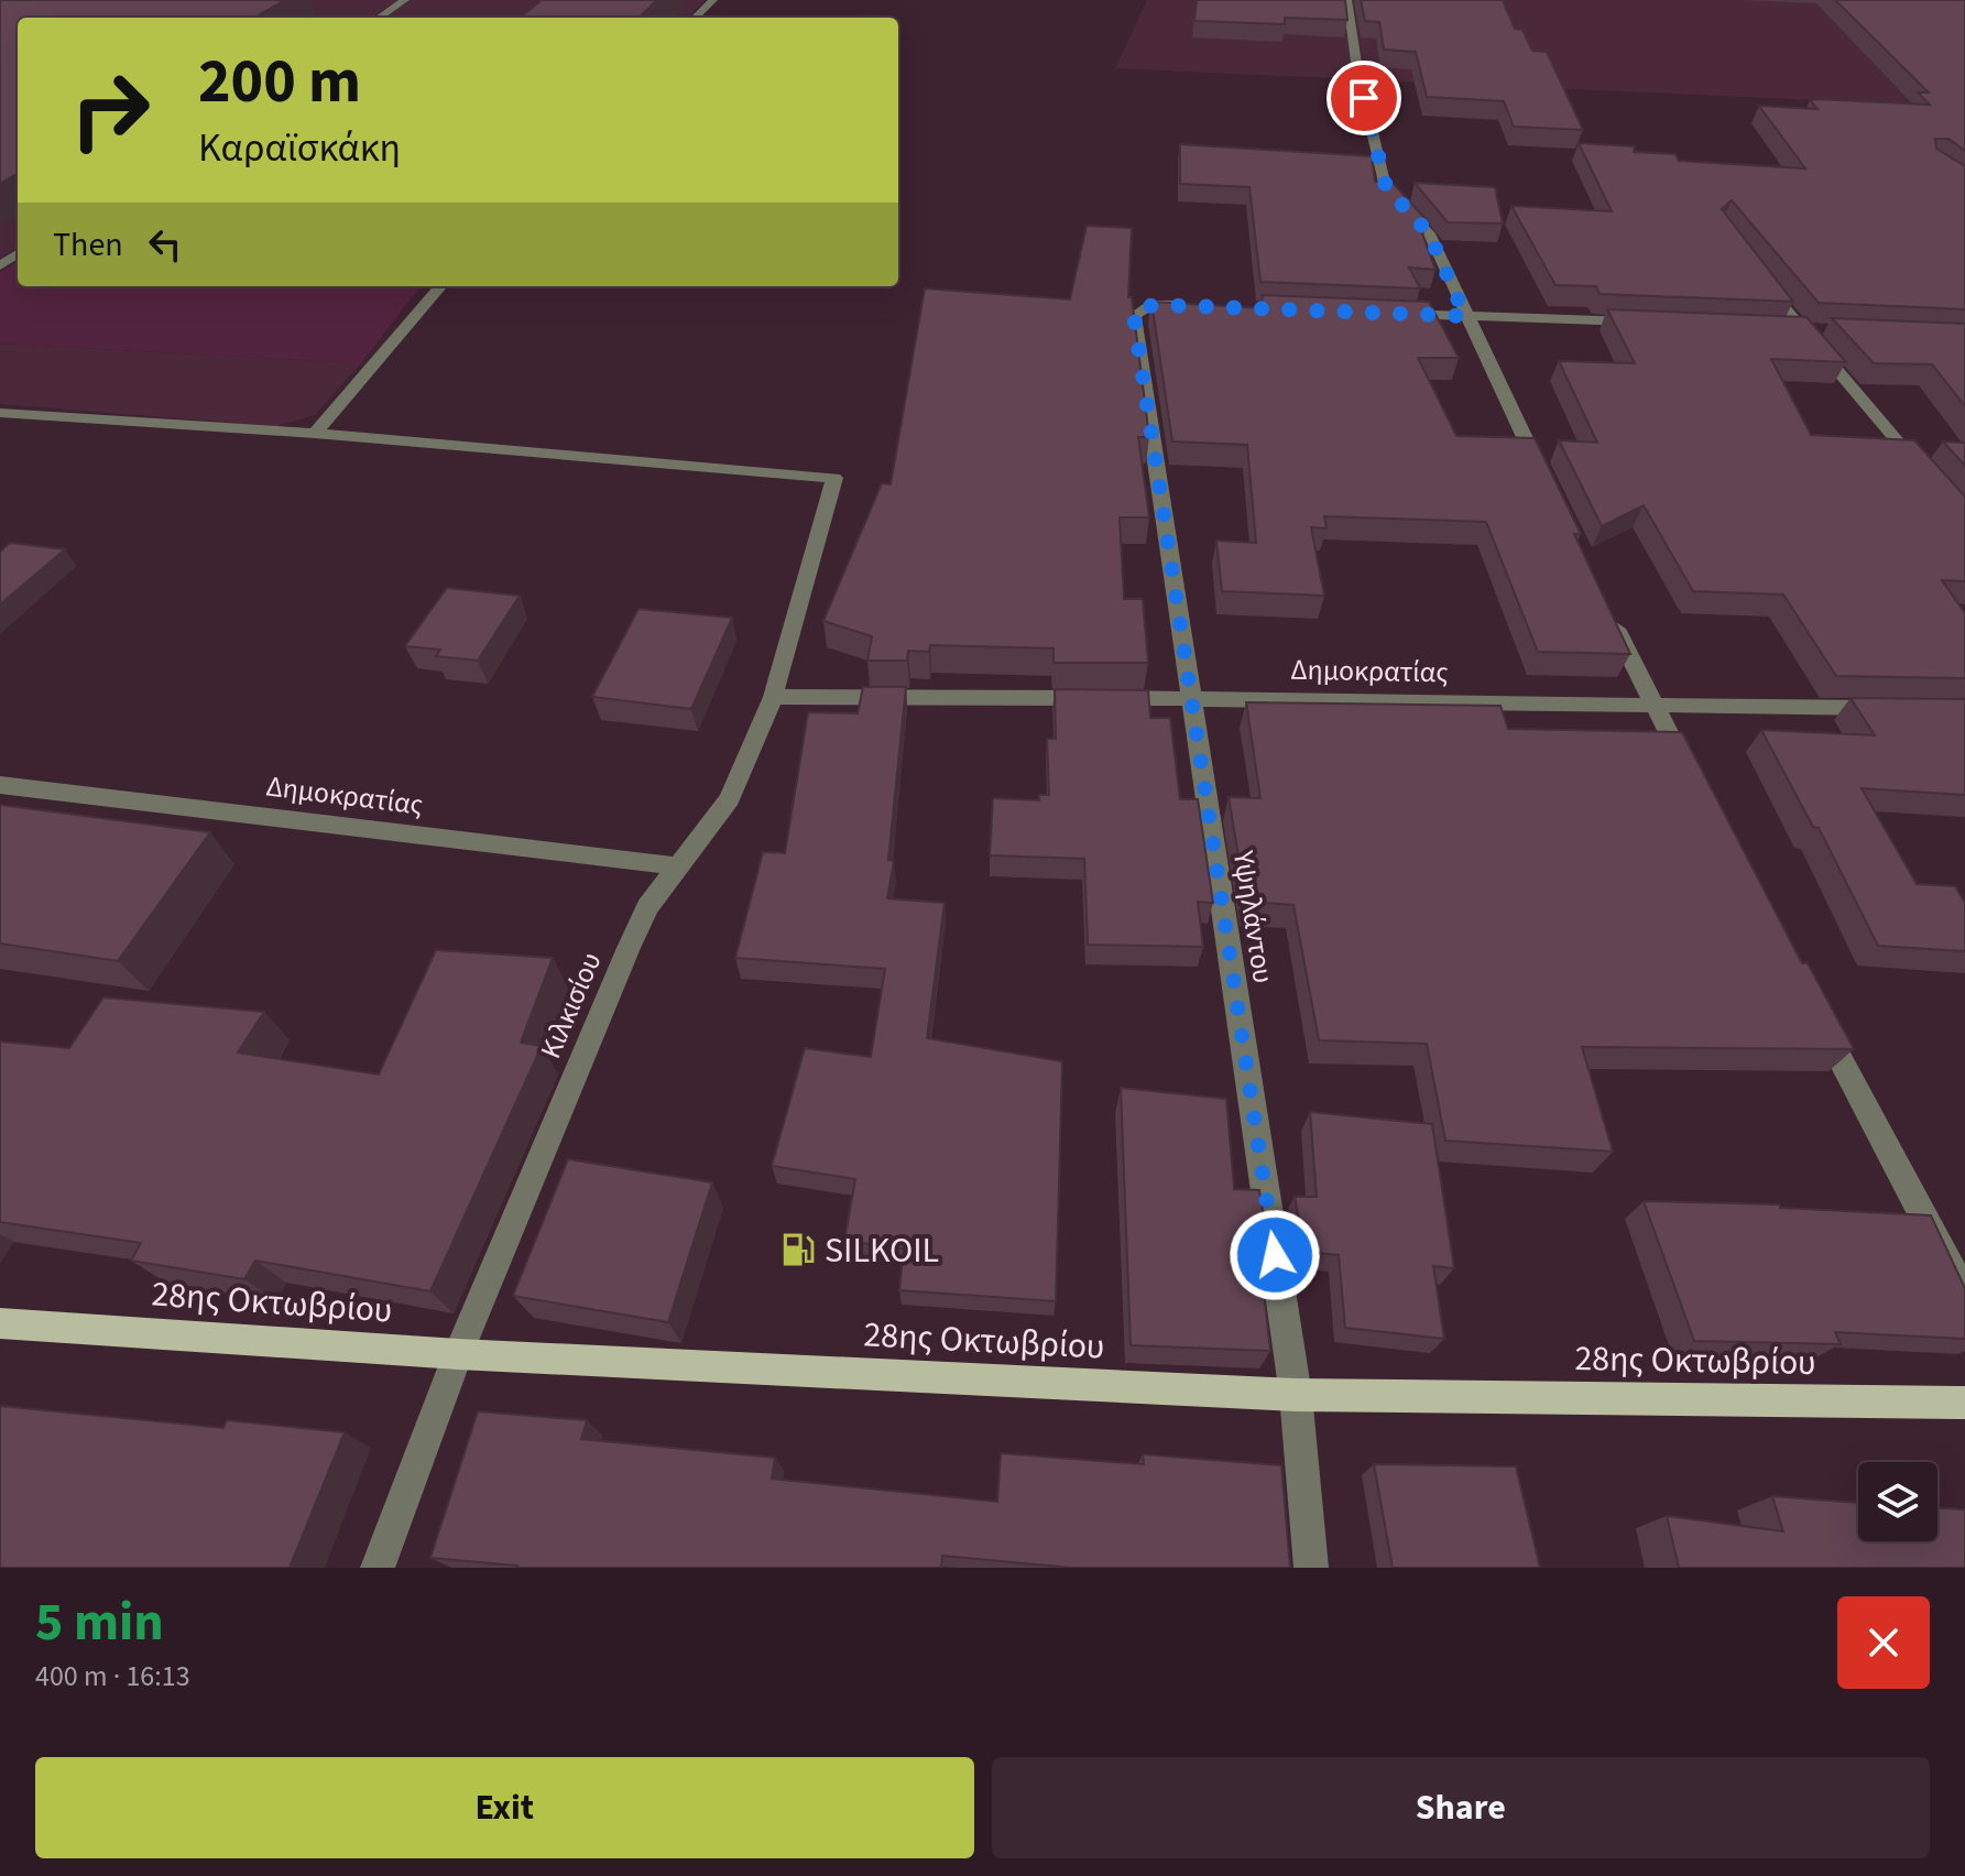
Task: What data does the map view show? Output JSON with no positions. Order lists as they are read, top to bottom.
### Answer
{
  "streets": {
    "main road": ["28ης Οκτωβρίου"],
    "street": ["Δημοκρατίας", "Υψηλάντου", "Κιλκισίου"]
  },
  "crossings": [
    ["Δημοκρατίας", "Υψηλάντου"],
    ["Δημοκρατίας", "Κιλκισίου"],
    ["Υψηλάντου", "28ης Οκτωβρίου"],
    ["Κιλκισίου", "28ης Οκτωβρίου"]
  ],
  "places": {
    "fuel station": ["SILKOIL"]
  },
  "page": {
    "turn": ["200 m", "Καραϊσκάκη"],
    "then": "Then",
    "heading": ["5 min", "400 m · 16:13"],
    "buttons": ["Exit", "Share"]
  }
}
